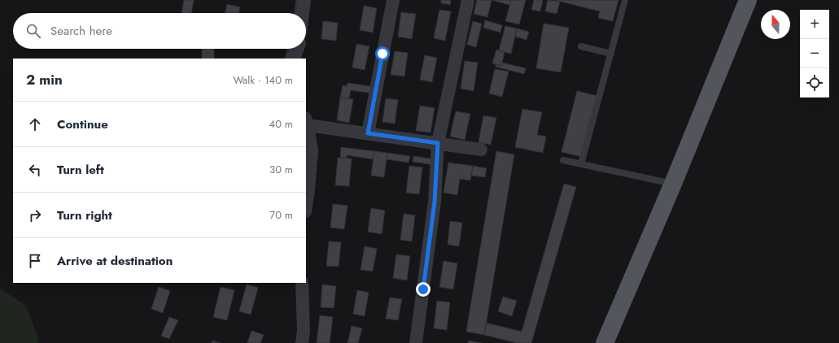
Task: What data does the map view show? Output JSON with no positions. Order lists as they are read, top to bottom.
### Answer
{
  "north": "top",
  "page": {
    "map_buttons": ["+", "−"],
    "search": "Search here",
    "heading": ["2 min", "Walk · 140 m"],
    "list": [
      ["Continue", "40 m"],
      ["Turn left", "30 m"],
      ["Turn right", "70 m"],
      "Arrive at destination"
    ]
  }
}
